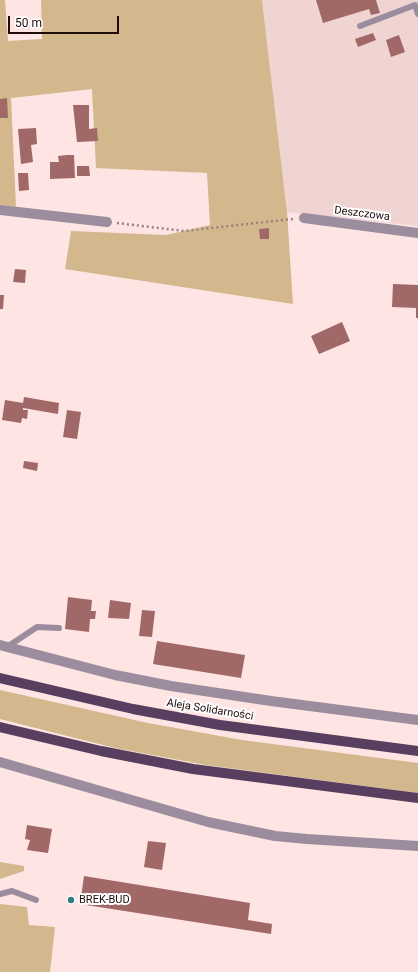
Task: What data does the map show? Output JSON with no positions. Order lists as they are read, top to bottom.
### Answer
{
  "streets": {
    "main road": ["Aleja Solidarności"],
    "street": ["Deszczowa"]
  },
  "places": ["BREK-BUD"],
  "scale_bar": "50 m"
}
